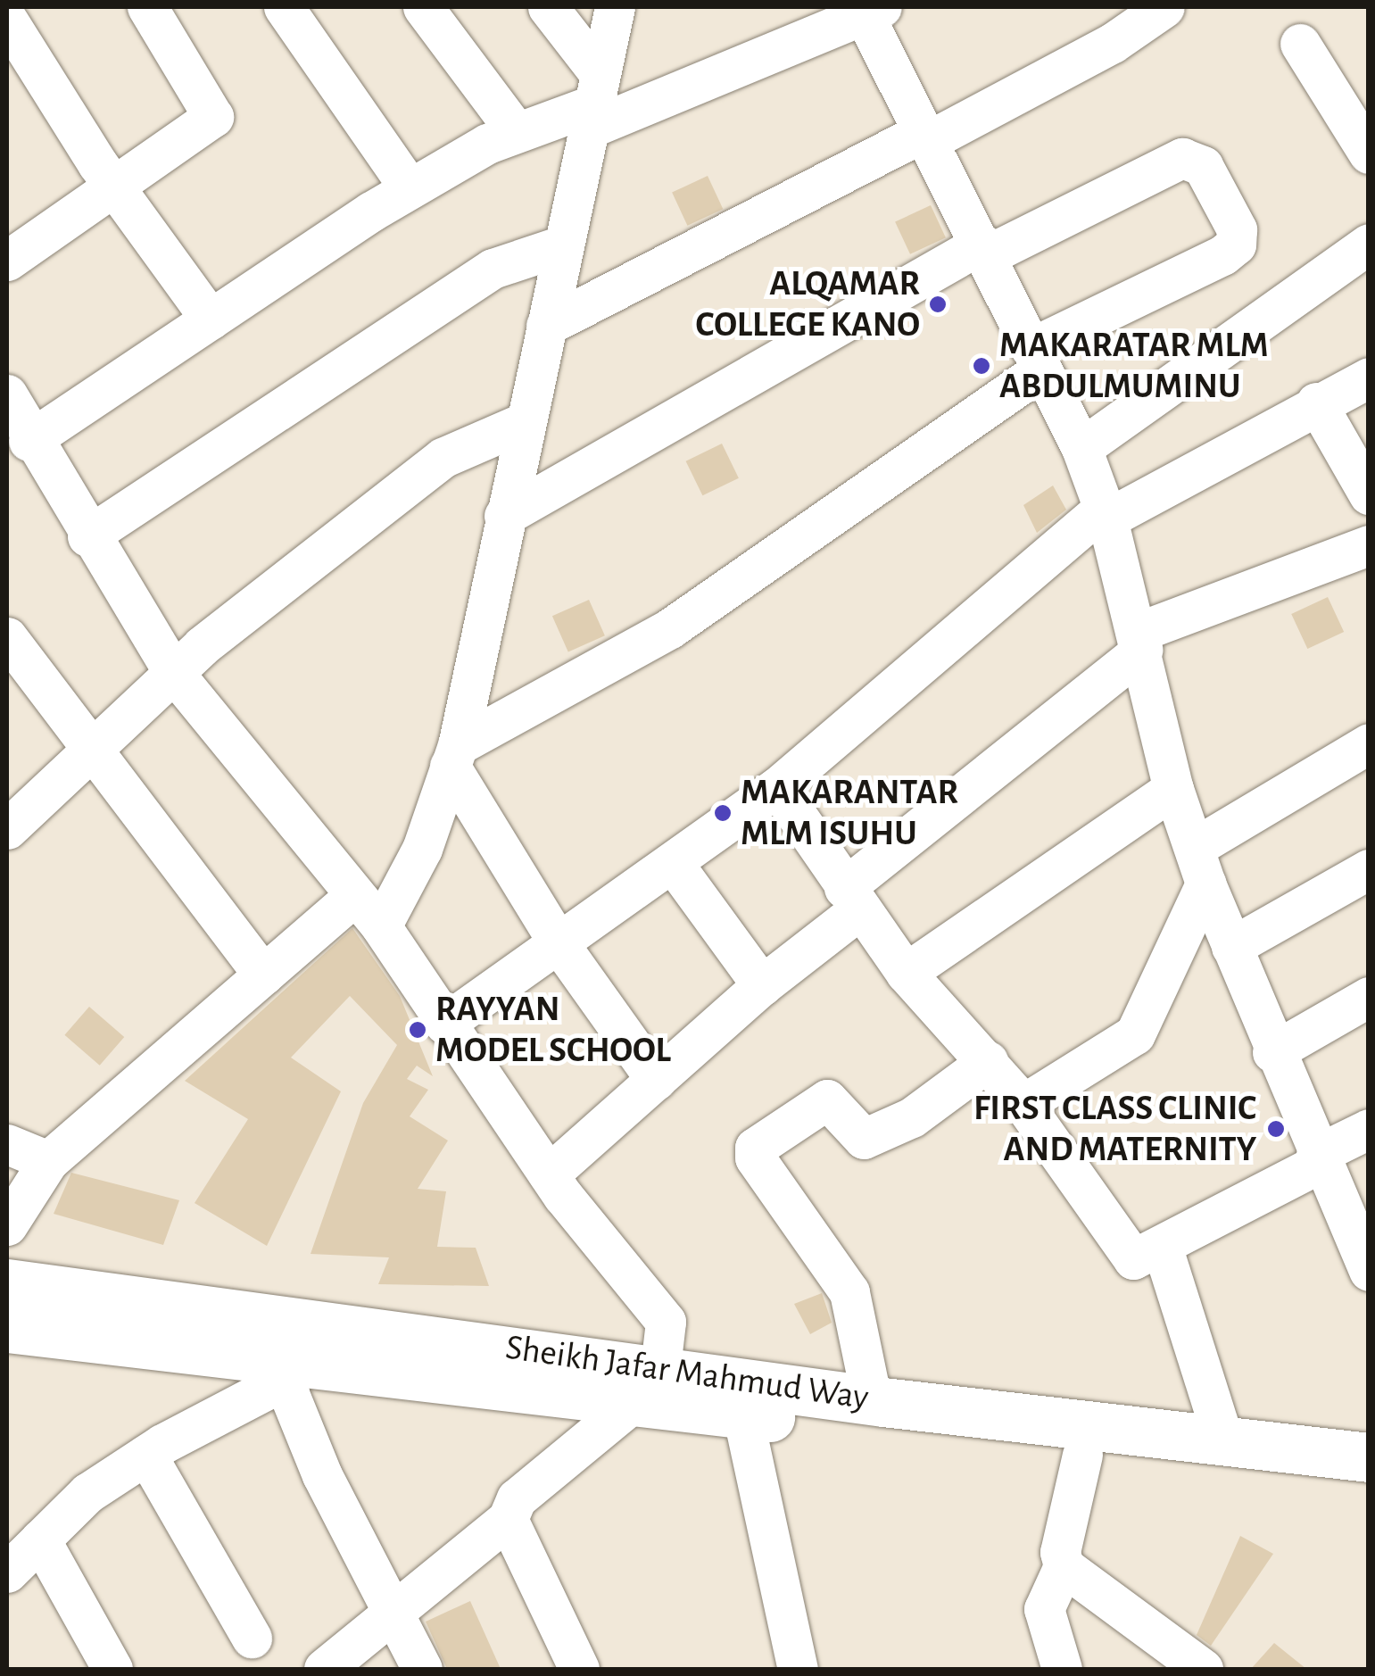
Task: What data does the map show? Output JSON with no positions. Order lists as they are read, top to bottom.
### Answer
{
  "streets": {
    "main road": ["Sheikh Jafar Mahmud Way"]
  },
  "places": [
    "ALQAMAR COLLEGE KANO",
    "MAKARATAR MLM ABDULMUMINU",
    "MAKARANTAR MLM ISUHU",
    "RAYYAN MODEL SCHOOL",
    "FIRST CLASS CLINIC AND MATERNITY"
  ]
}
